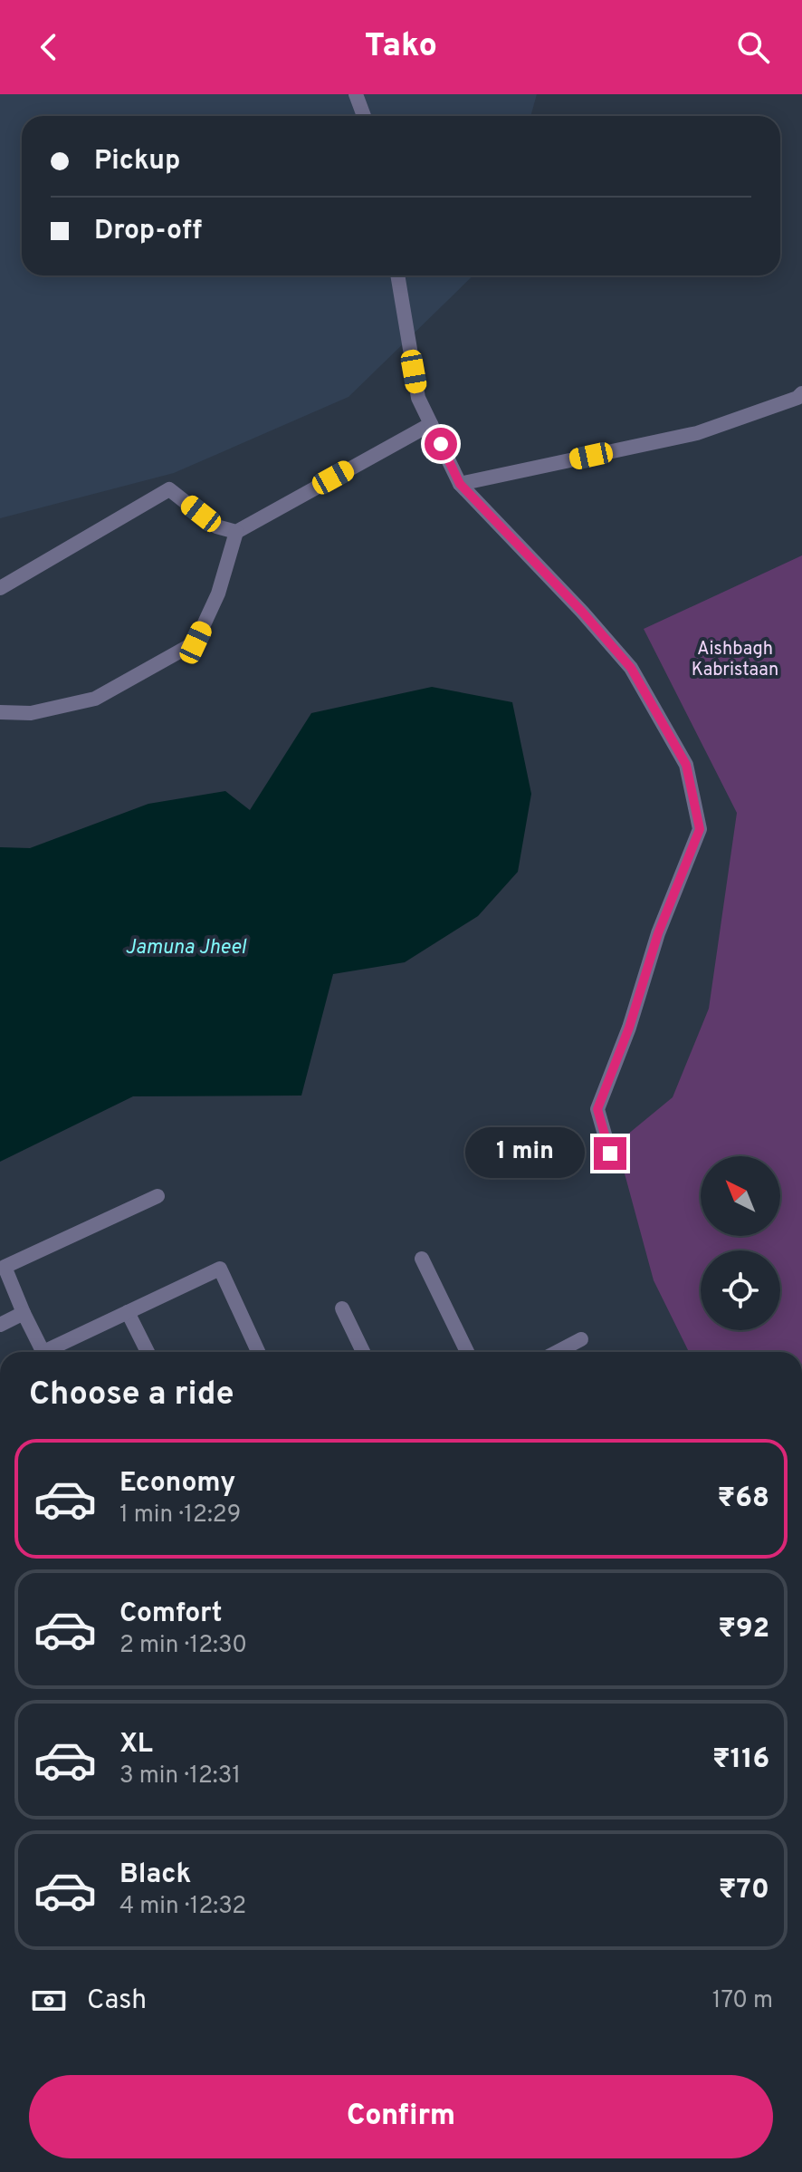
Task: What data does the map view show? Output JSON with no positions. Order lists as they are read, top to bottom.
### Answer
{
  "water": ["Jamuna Jheel"],
  "parks": ["Aishbagh Kabristaan"],
  "north": "top left",
  "page": {
    "header": "Tako",
    "banner": ["Pickup", "Drop-off"],
    "bubble": "1 min",
    "heading": "Choose a ride",
    "list": [
      {
        "name": "Economy",
        "note": "1 min · 12:29",
        "value": "₹68"
      },
      {
        "name": "Comfort",
        "note": "2 min · 12:30",
        "value": "₹92"
      },
      {
        "name": "XL",
        "note": "3 min · 12:31",
        "value": "₹116"
      },
      {
        "name": "Black",
        "note": "4 min · 12:32",
        "value": "₹70"
      }
    ],
    "pay": ["Cash", "170 m"],
    "buttons": "Confirm"
  }
}
